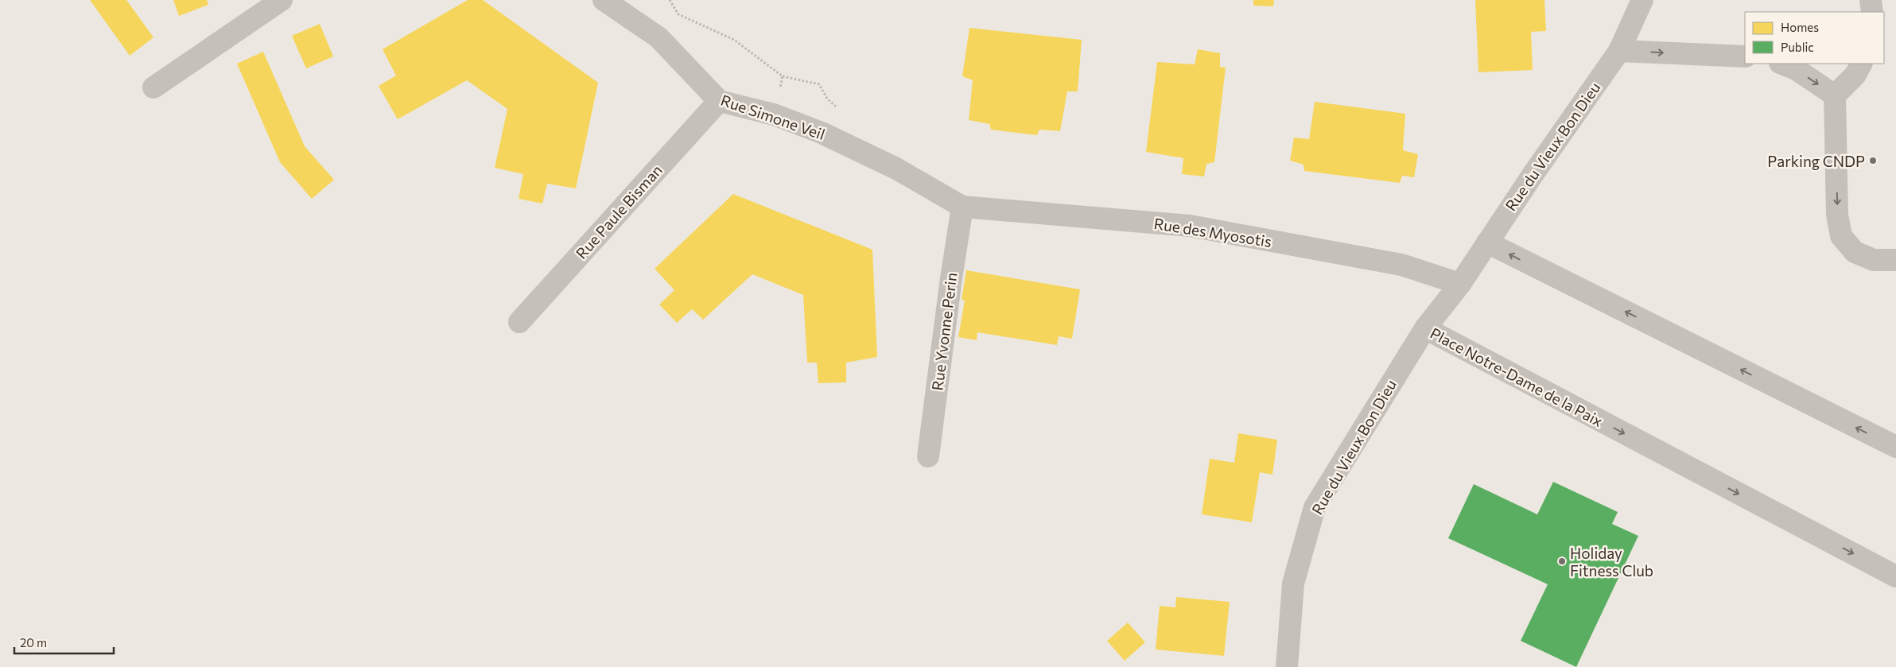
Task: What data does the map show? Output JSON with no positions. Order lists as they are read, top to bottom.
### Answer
{
  "streets": {
    "street": [
      "Rue Simone Veil",
      "Rue du Vieux Bon Dieu",
      "Rue Paule Bisman",
      "Rue des Myosotis",
      "Rue Yvonne Perin",
      "Place Notre-Dame de la Paix"
    ]
  },
  "crossings": [
    ["Rue Simone Veil", "Rue Paule Bisman"],
    ["Rue Simone Veil", "Rue des Myosotis"],
    ["Rue Simone Veil", "Rue Yvonne Perin"],
    ["Rue du Vieux Bon Dieu", "Place Notre-Dame de la Paix"],
    ["Rue des Myosotis", "Rue Yvonne Perin"],
    ["Rue des Myosotis", "Place Notre-Dame de la Paix"]
  ],
  "places": ["Parking CNDP", "Holiday Fitness Club"],
  "legend": ["Homes", "Public"],
  "scale_bar": "20 m"
}
